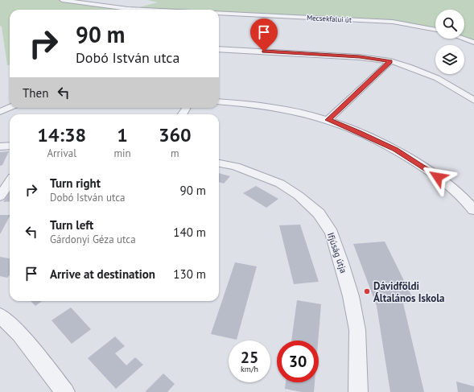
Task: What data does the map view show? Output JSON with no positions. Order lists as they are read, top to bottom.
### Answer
{
  "streets": {
    "street": ["Mecsekfalui út", "Ifjúság útja"]
  },
  "places": ["Dávidföldi Általános Iskola"],
  "page": {
    "turn": ["90 m", "Dobó István utca"],
    "then": "Then",
    "eta": [
      "14:38",
      "Arrival",
      "1",
      "min",
      "360",
      "m"
    ],
    "list": [
      {
        "name": "Turn right",
        "note": "Dobó István utca",
        "value": "90 m"
      },
      {
        "name": "Turn left",
        "note": "Gárdonyi Géza utca",
        "value": "140 m"
      },
      {
        "name": "Arrive at destination",
        "value": "130 m"
      }
    ],
    "speed": "25 km/h",
    "limit": "30"
  }
}
